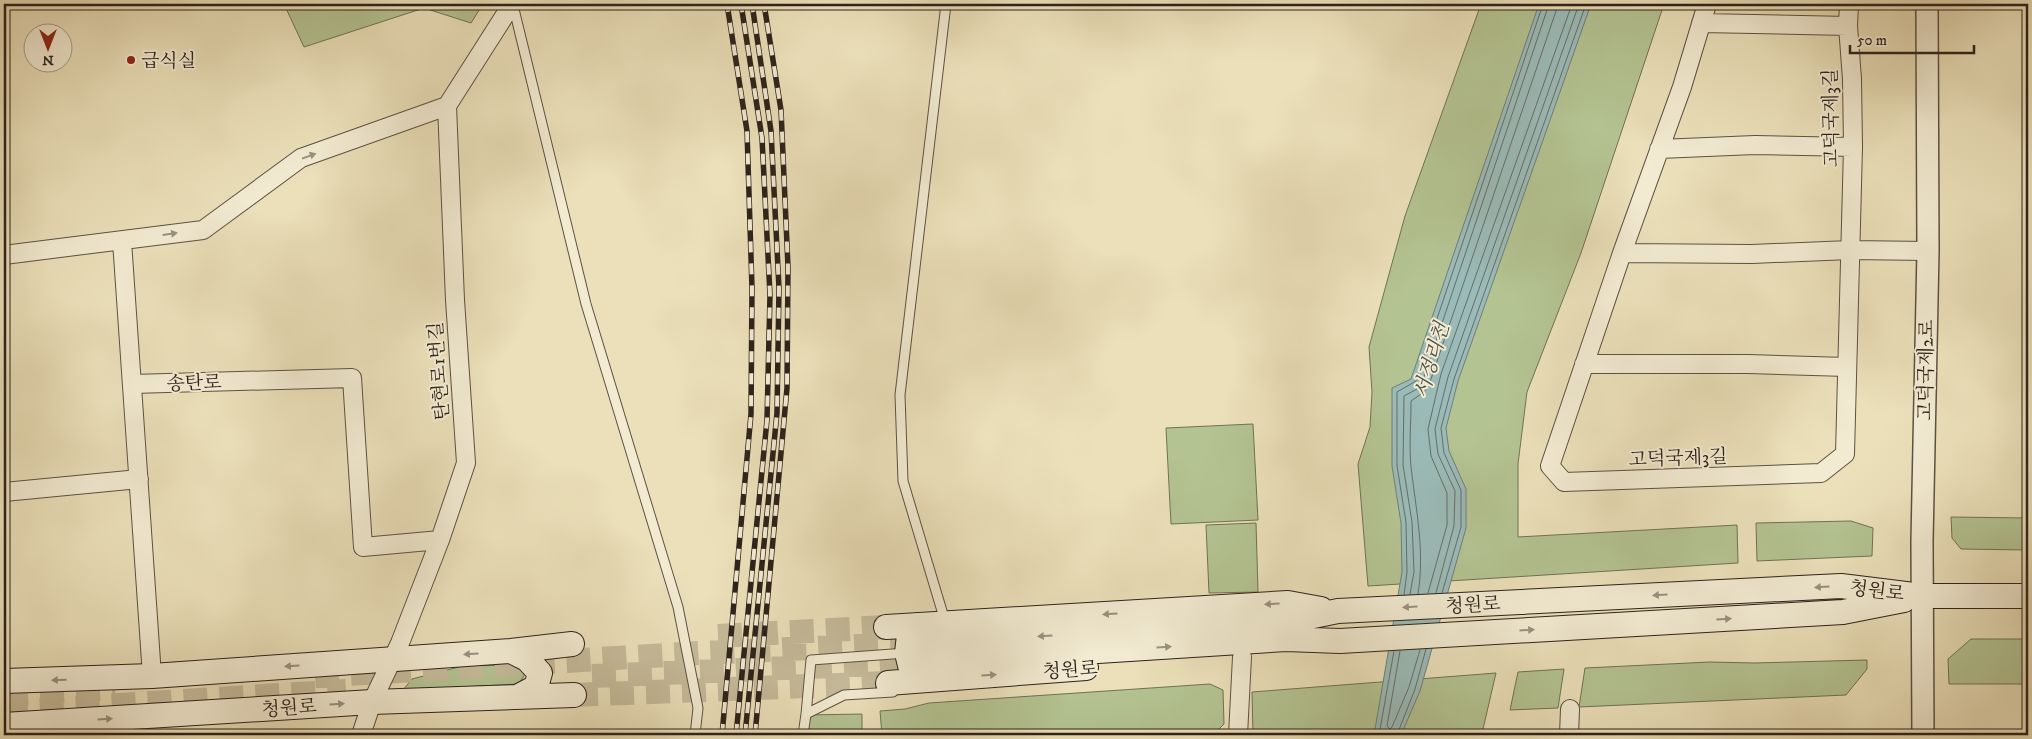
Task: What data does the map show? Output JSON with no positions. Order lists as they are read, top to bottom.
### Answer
{
  "streets": {
    "main road": ["청원로"],
    "street": [
      "고덕국제3길",
      "고덕국제2로",
      "탄현로1번길",
      "송탄로"
    ]
  },
  "crossings": [
    ["고덕국제2로", "청원로"],
    ["탄현로1번길", "송탄로"],
    ["탄현로1번길", "청원로"]
  ],
  "water": ["서정리천"],
  "places": ["급식실"],
  "scale_bar": "50 m",
  "north": "bottom"
}
